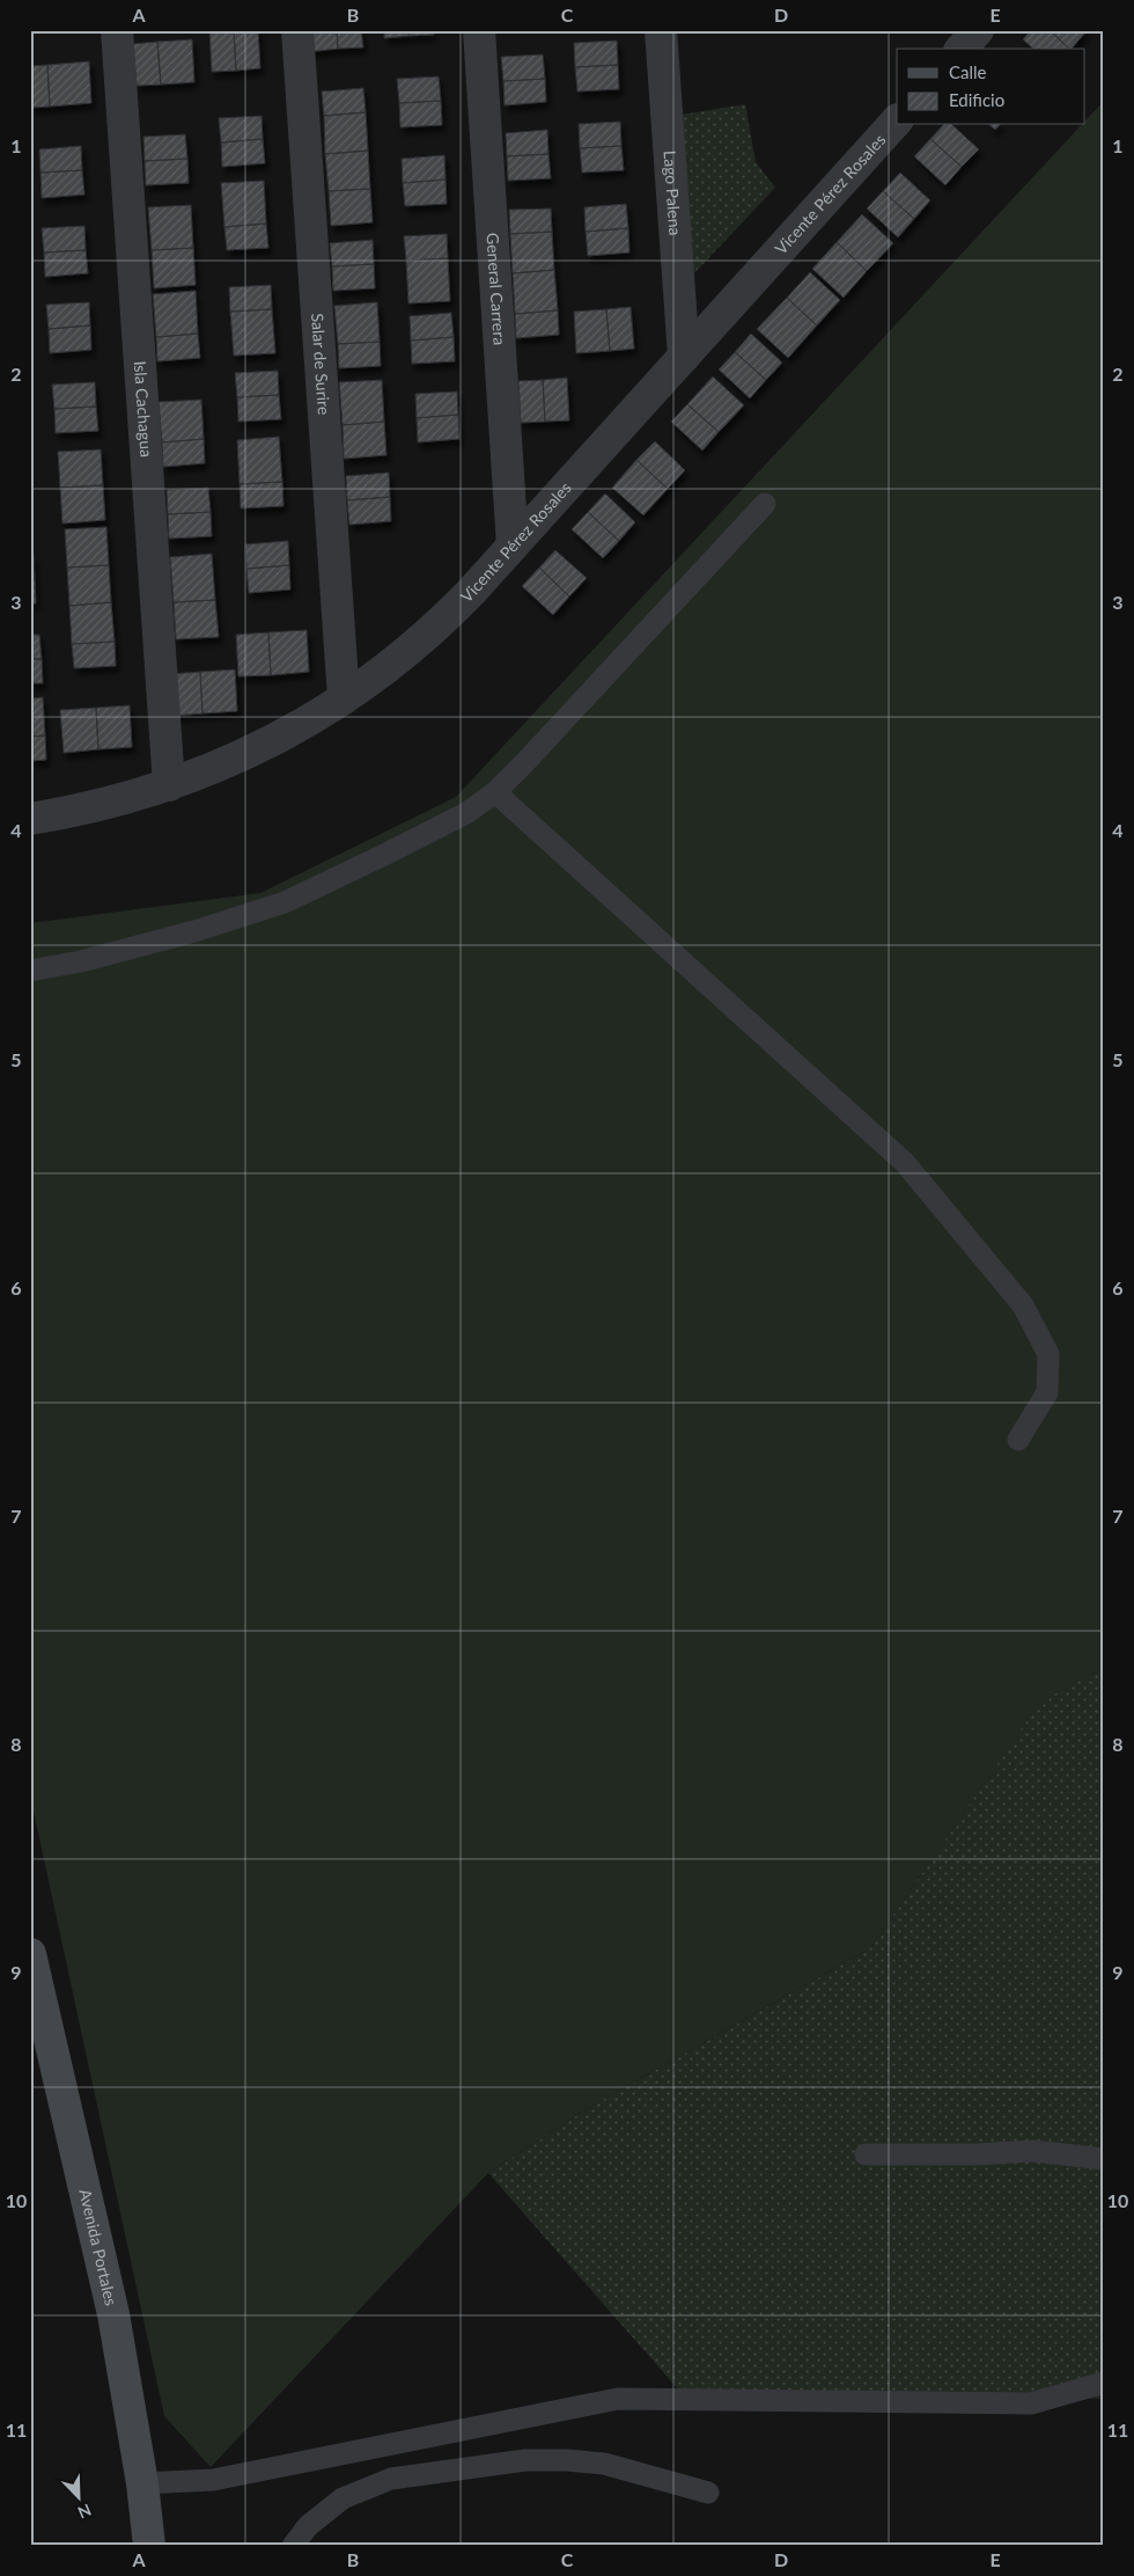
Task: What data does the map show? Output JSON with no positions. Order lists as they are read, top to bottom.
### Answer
{
  "streets": {
    "main road": ["Avenida Portales"],
    "street": [
      "Lago Palena",
      "Vicente Pérez Rosales",
      "General Carrera",
      "Salar de Surire",
      "Isla Cachagua"
    ]
  },
  "crossings": [
    ["Lago Palena", "Vicente Pérez Rosales"],
    ["Vicente Pérez Rosales", "General Carrera"],
    ["Vicente Pérez Rosales", "Salar de Surire"],
    ["Vicente Pérez Rosales", "Isla Cachagua"]
  ],
  "legend": ["Calle", "Edificio"],
  "north": "bottom right",
  "grid": {
    "columns": [
      "A",
      "B",
      "C",
      "D",
      "E"
    ],
    "rows": [
      "1",
      "2",
      "3",
      "4",
      "5",
      "6",
      "7",
      "8",
      "9",
      "10",
      "11"
    ]
  }
}
